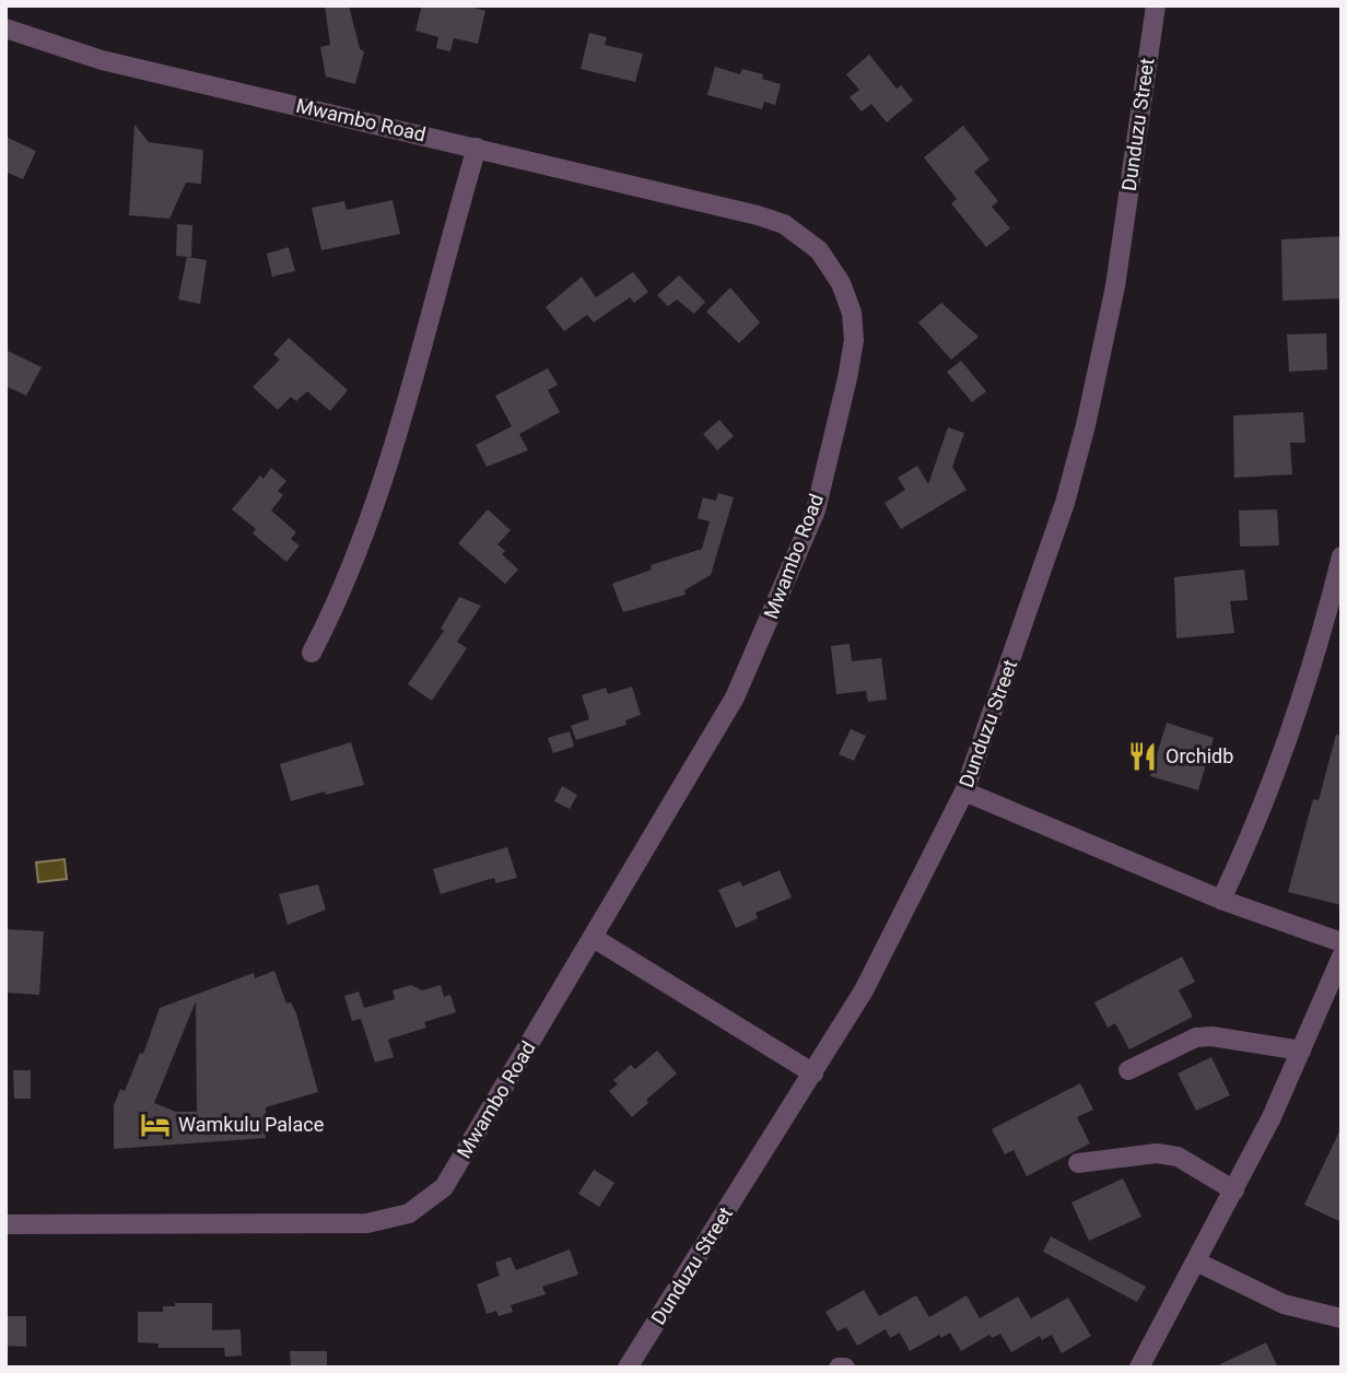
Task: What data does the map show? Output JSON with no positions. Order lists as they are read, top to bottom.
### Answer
{
  "streets": {
    "street": ["Mwambo Road", "Dunduzu Street"]
  },
  "places": {
    "restaurant": ["Orchidb"],
    "hotel": ["Wamkulu Palace"]
  }
}
